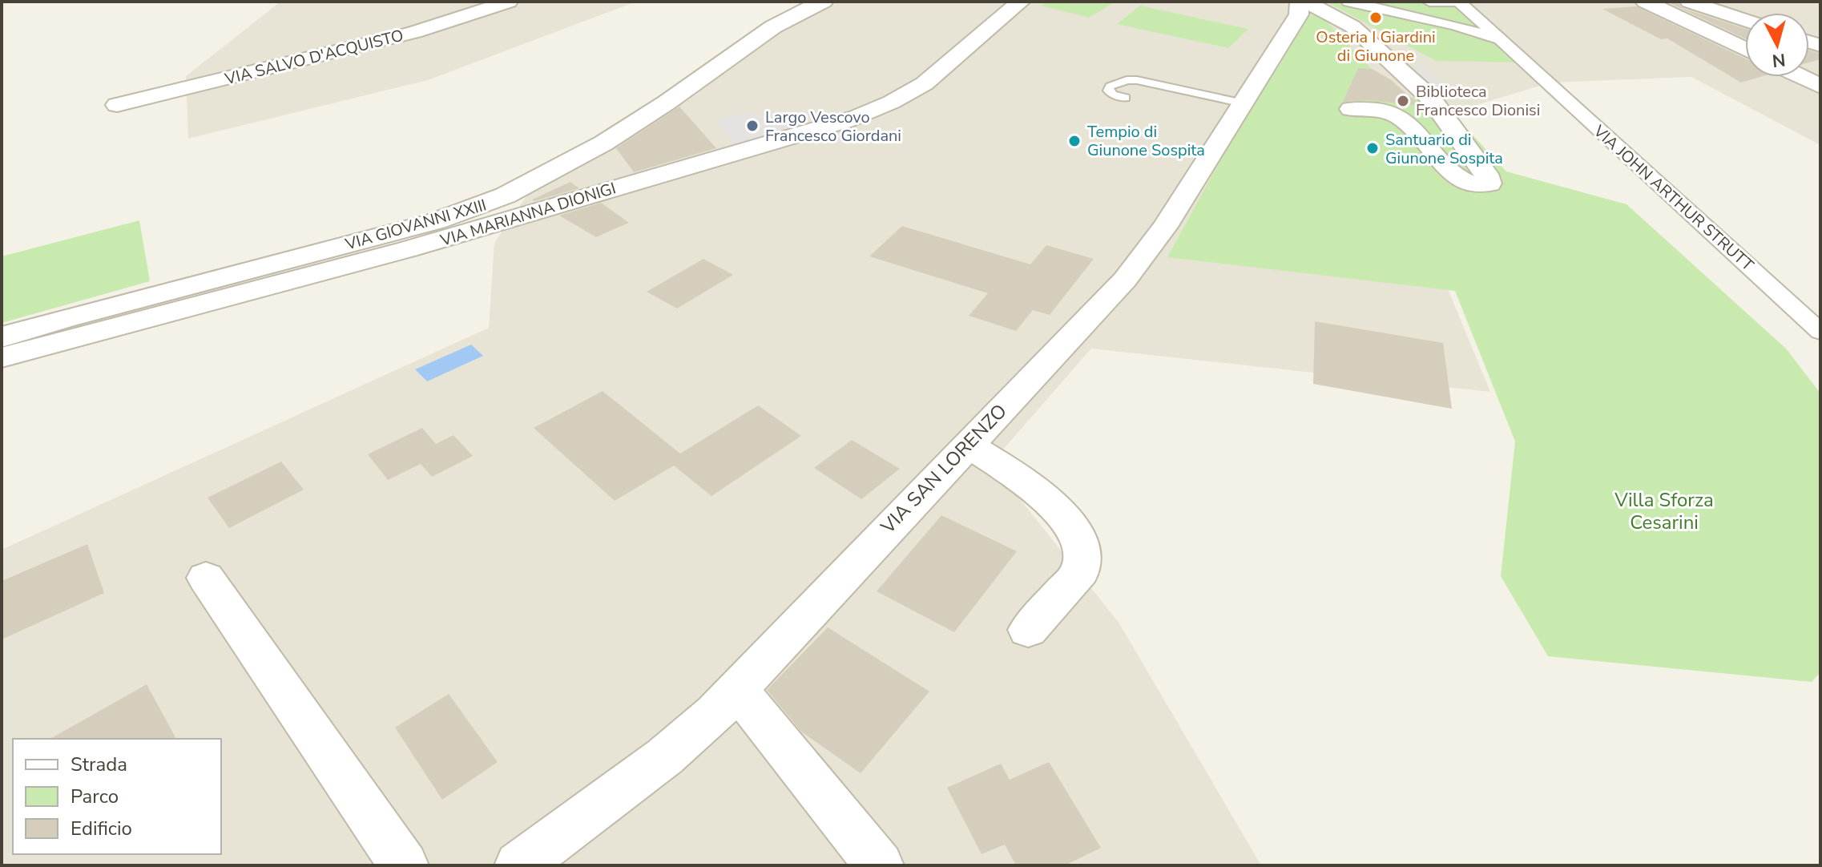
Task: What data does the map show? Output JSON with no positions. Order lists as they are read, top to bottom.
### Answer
{
  "streets": {
    "street": [
      "VIA SALVO D'ACQUISTO",
      "VIA JOHN ARTHUR STRUTT",
      "VIA MARIANNA DIONIGI",
      "VIA GIOVANNI XXIII",
      "VIA SAN LORENZO"
    ]
  },
  "parks": ["Villa Sforza Cesarini"],
  "places": [
    "Osteria I Giardini di Giunone",
    "Biblioteca Francesco Dionisi",
    "Largo Vescovo Francesco Giordani",
    "Tempio di Giunone Sospita",
    "Santuario di Giunone Sospita"
  ],
  "legend": ["Strada", "Parco", "Edificio"],
  "north": "bottom"
}
